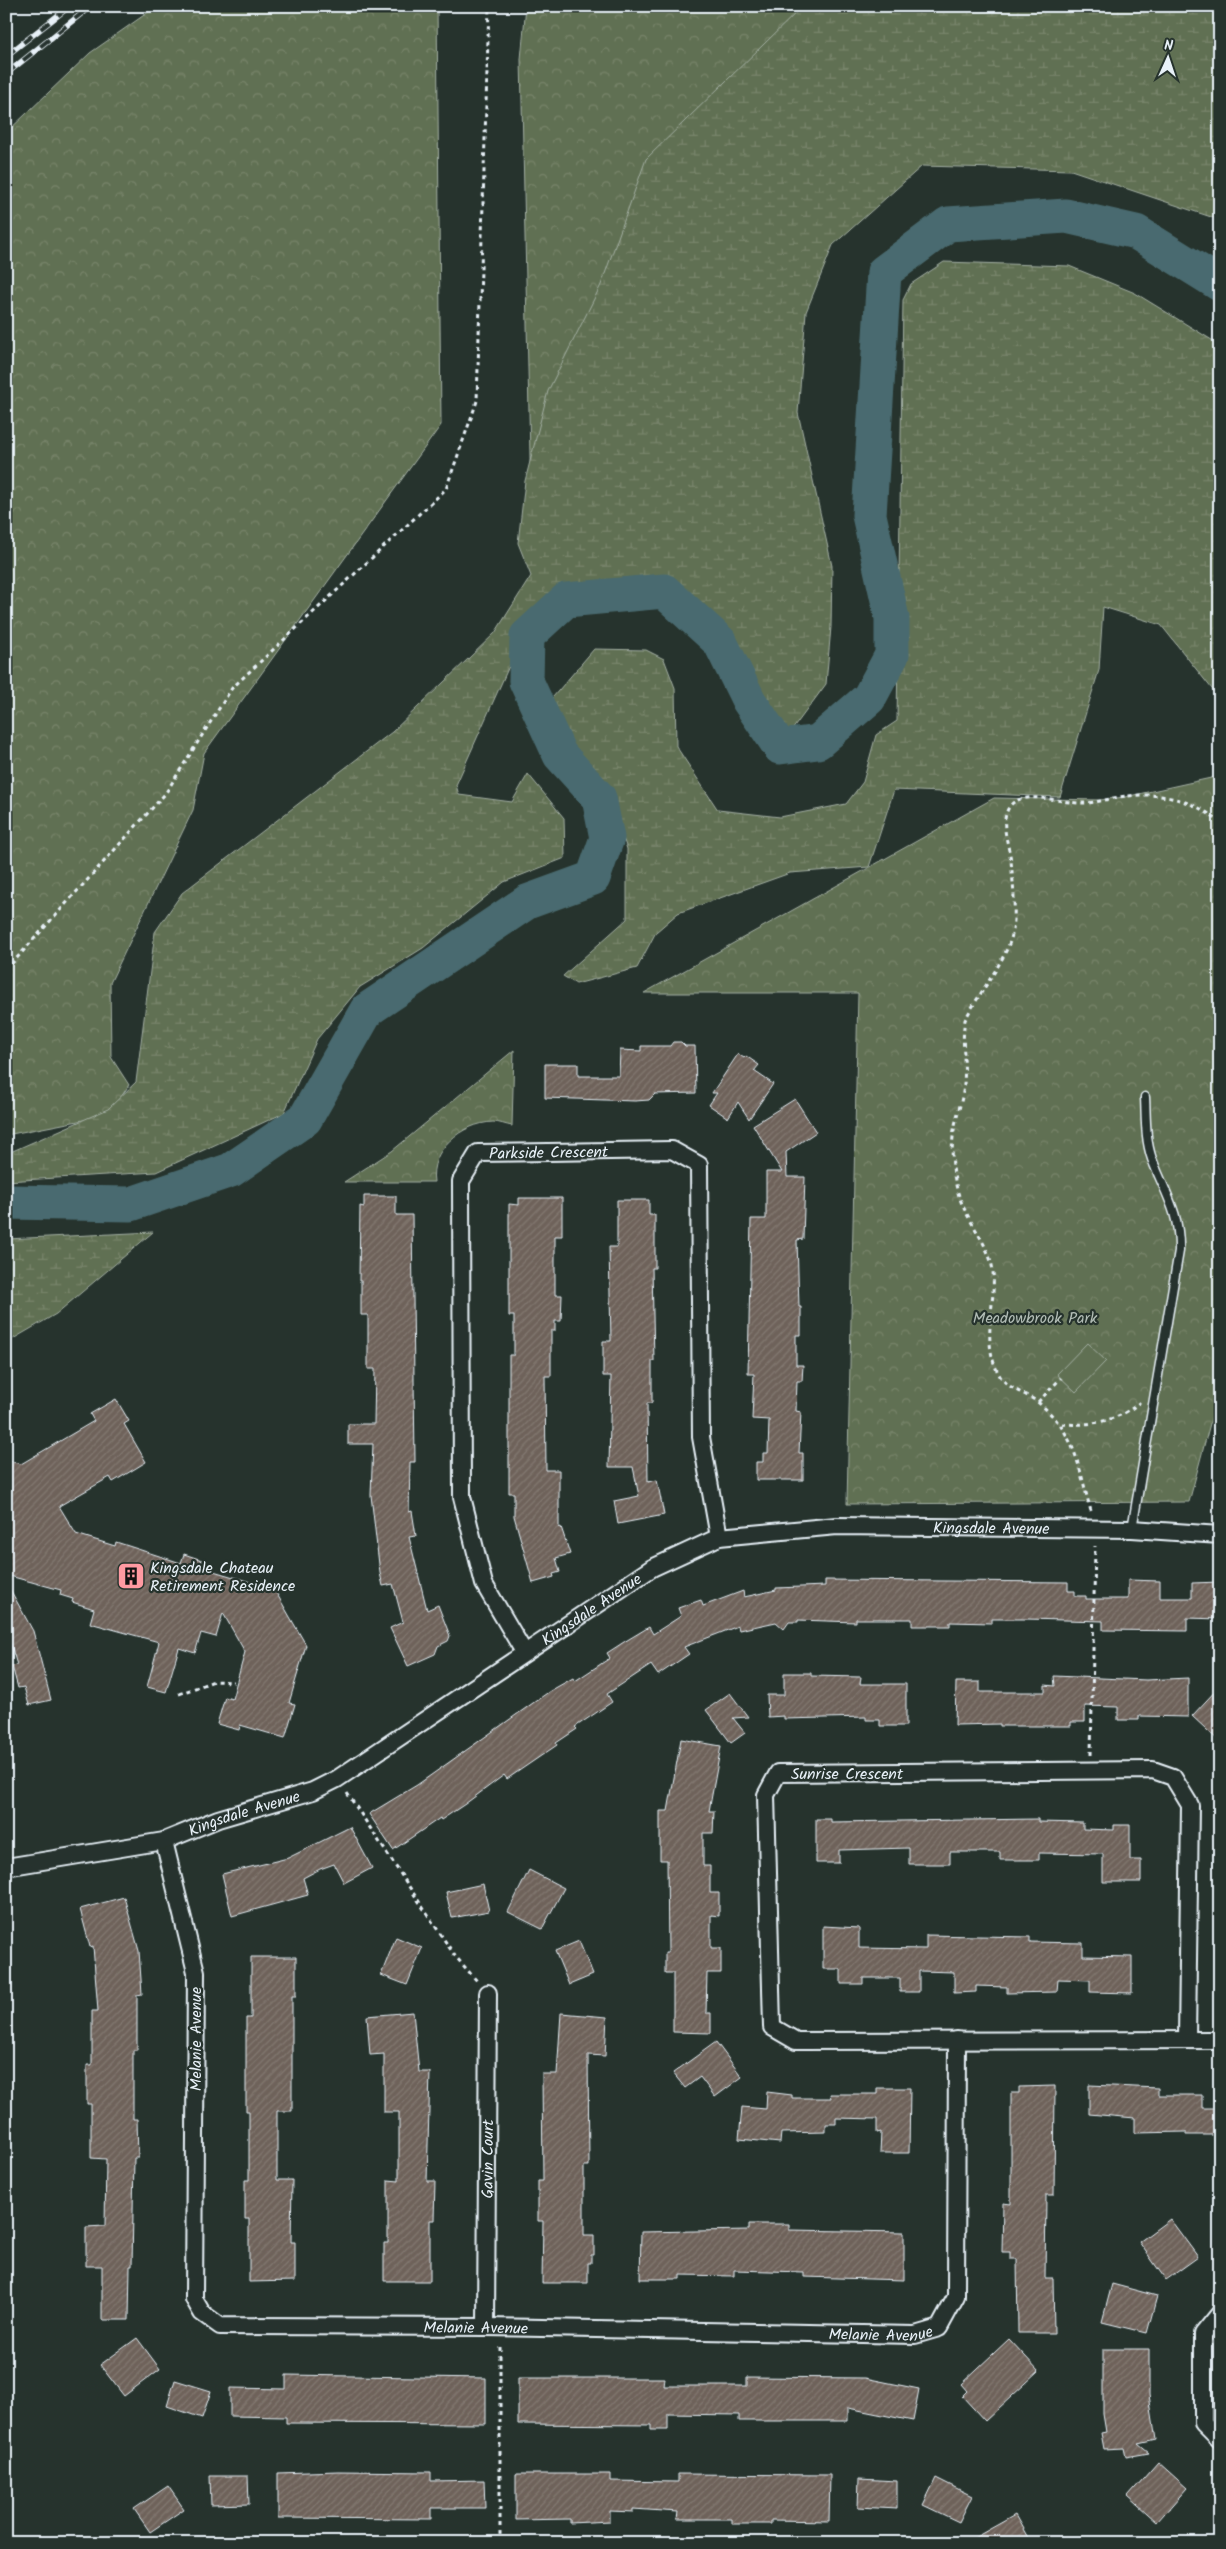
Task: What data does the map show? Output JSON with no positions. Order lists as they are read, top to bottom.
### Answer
{
  "streets": {
    "street": [
      "Parkside Crescent",
      "Kingsdale Avenue",
      "Sunrise Crescent",
      "Melanie Avenue",
      "Gavin Court"
    ]
  },
  "crossings": [
    ["Parkside Crescent", "Kingsdale Avenue"],
    ["Kingsdale Avenue", "Melanie Avenue"],
    ["Sunrise Crescent", "Melanie Avenue"],
    ["Melanie Avenue", "Gavin Court"]
  ],
  "parks": ["Meadowbrook Park"],
  "places": {
    "building": ["Kingsdale Chateau Retirement Residence"]
  },
  "north": "top"
}
